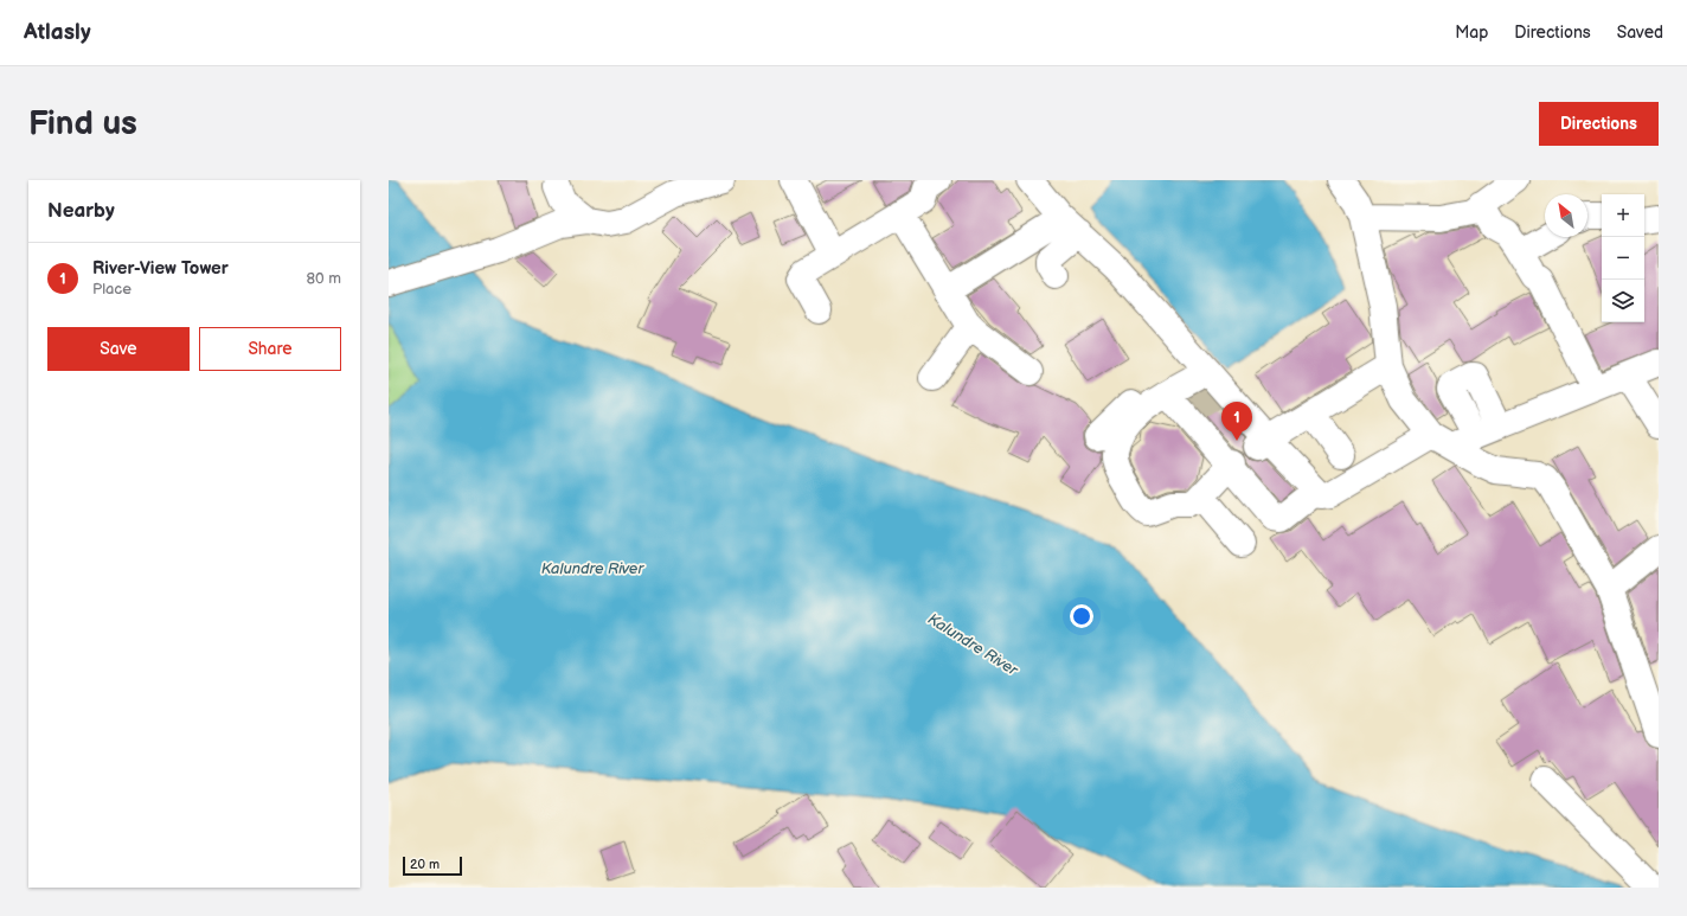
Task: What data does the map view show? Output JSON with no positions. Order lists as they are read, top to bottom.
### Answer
{
  "water": ["Kalundre River"],
  "scale_bar": "20 m",
  "north": "top left",
  "page": {
    "header": "Atlasly",
    "nav": ["Map", "Directions", "Saved"],
    "buttons": [
      "Directions",
      ["Save", "Share"]
    ],
    "title": "Find us",
    "heading": "Nearby",
    "map_buttons": ["+", "−"],
    "list": [
      {
        "mark": "1",
        "name": "River-View Tower",
        "note": "Place",
        "value": "80 m"
      }
    ],
    "pins": "1",
    "scale": "20 m"
  }
}
